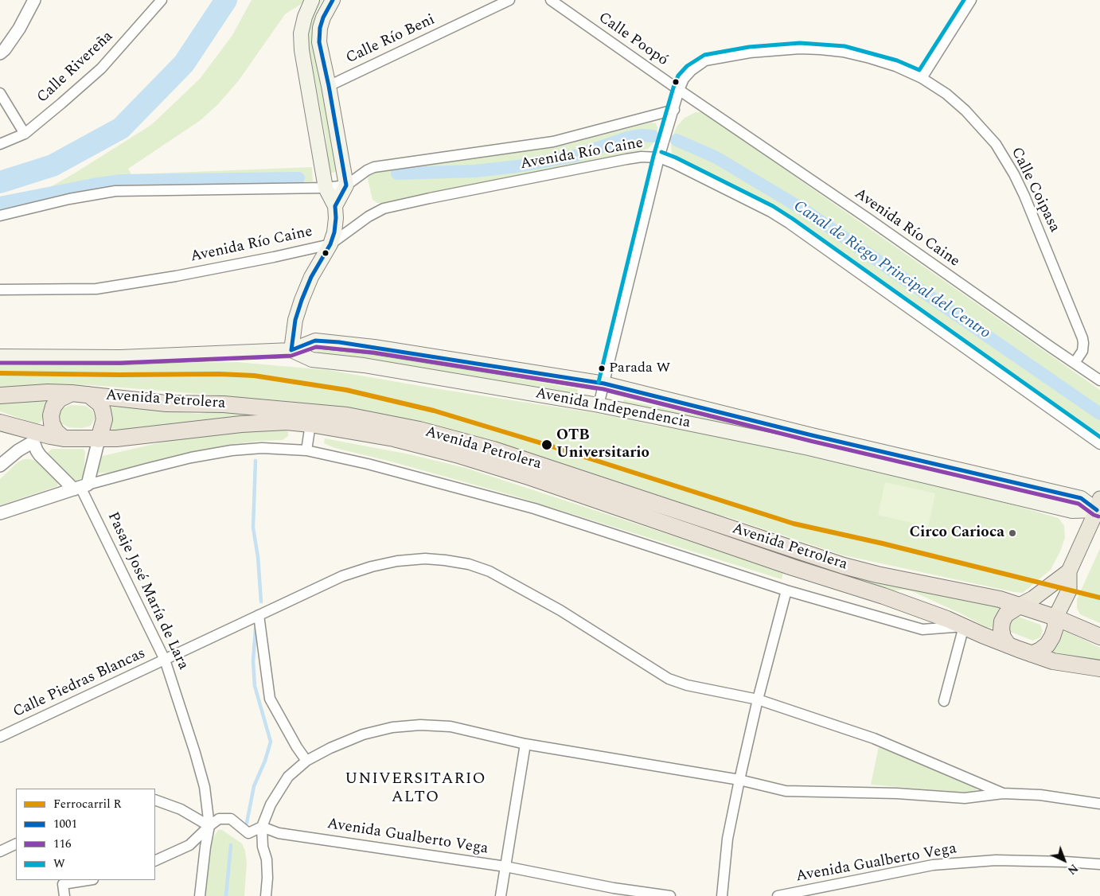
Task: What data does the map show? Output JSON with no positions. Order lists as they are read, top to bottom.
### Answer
{
  "streets": {
    "highway": ["Avenida Petrolera"],
    "main road": ["Avenida Independencia"],
    "street": [
      "Calle Río Beni",
      "Calle Poopó",
      "Calle Rivereña",
      "Avenida Río Caine",
      "Calle Coipasa",
      "Pasaje José María de Lara",
      "Calle Piedras Blancas",
      "Avenida Gualberto Vega"
    ]
  },
  "crossings": [
    ["Calle Poopó", "Avenida Río Caine"],
    ["Calle Poopó", "Calle Coipasa"],
    ["Avenida Río Caine", "Calle Coipasa"],
    ["Pasaje José María de Lara", "Calle Piedras Blancas"],
    ["Pasaje José María de Lara", "Avenida Gualberto Vega"]
  ],
  "districts": ["UNIVERSITARIO ALTO"],
  "water": ["Canal de Riego Principal del Centro"],
  "places": ["Parada W", "OTB Universitario", "Circo Carioca"],
  "lines": [
    "transit line 1001",
    "transit line W",
    "transit line 116",
    "rail line R"
  ],
  "legend": [
    "Ferrocarril R",
    "1001",
    "116",
    "W"
  ],
  "north": "bottom right"
}
